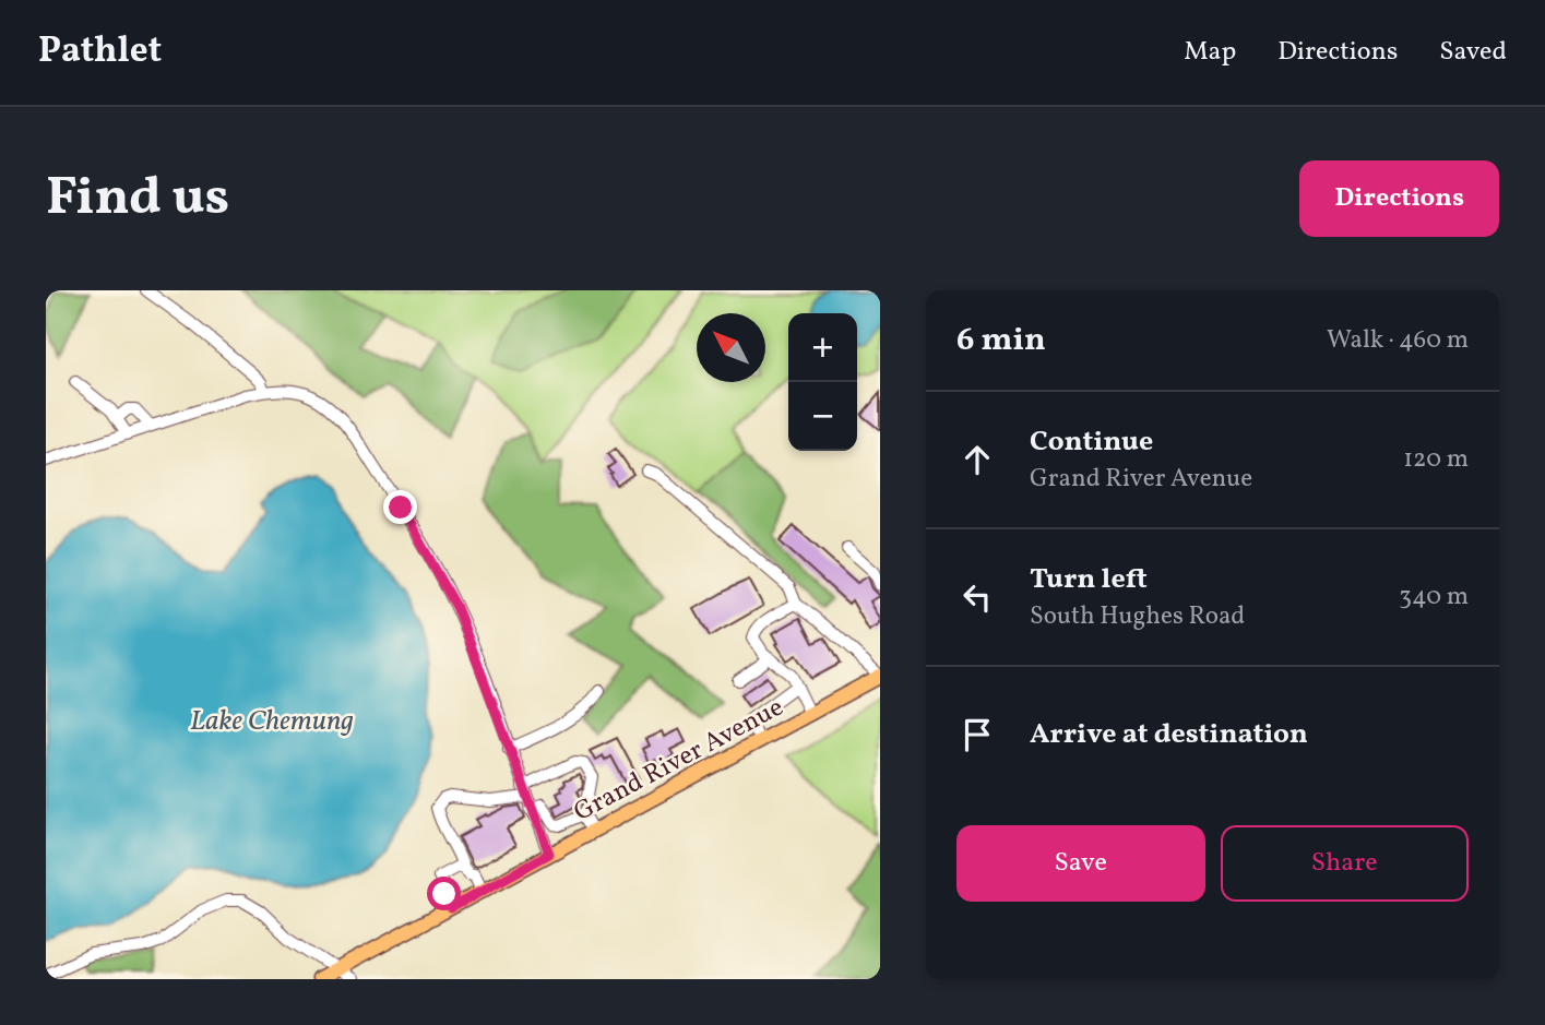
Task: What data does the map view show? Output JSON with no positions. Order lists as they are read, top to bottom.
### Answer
{
  "streets": {
    "main road": ["Grand River Avenue"]
  },
  "water": ["Lake Chemung"],
  "north": "top left",
  "page": {
    "header": "Pathlet",
    "nav": ["Map", "Directions", "Saved"],
    "buttons": [
      "Directions",
      ["Save", "Share"]
    ],
    "title": "Find us",
    "heading": ["6 min", "Walk · 460 m"],
    "map_buttons": ["+", "−"],
    "list": [
      ["Continue", "Grand River Avenue", "120 m"],
      ["Turn left", "South Hughes Road", "340 m"],
      "Arrive at destination"
    ]
  }
}
